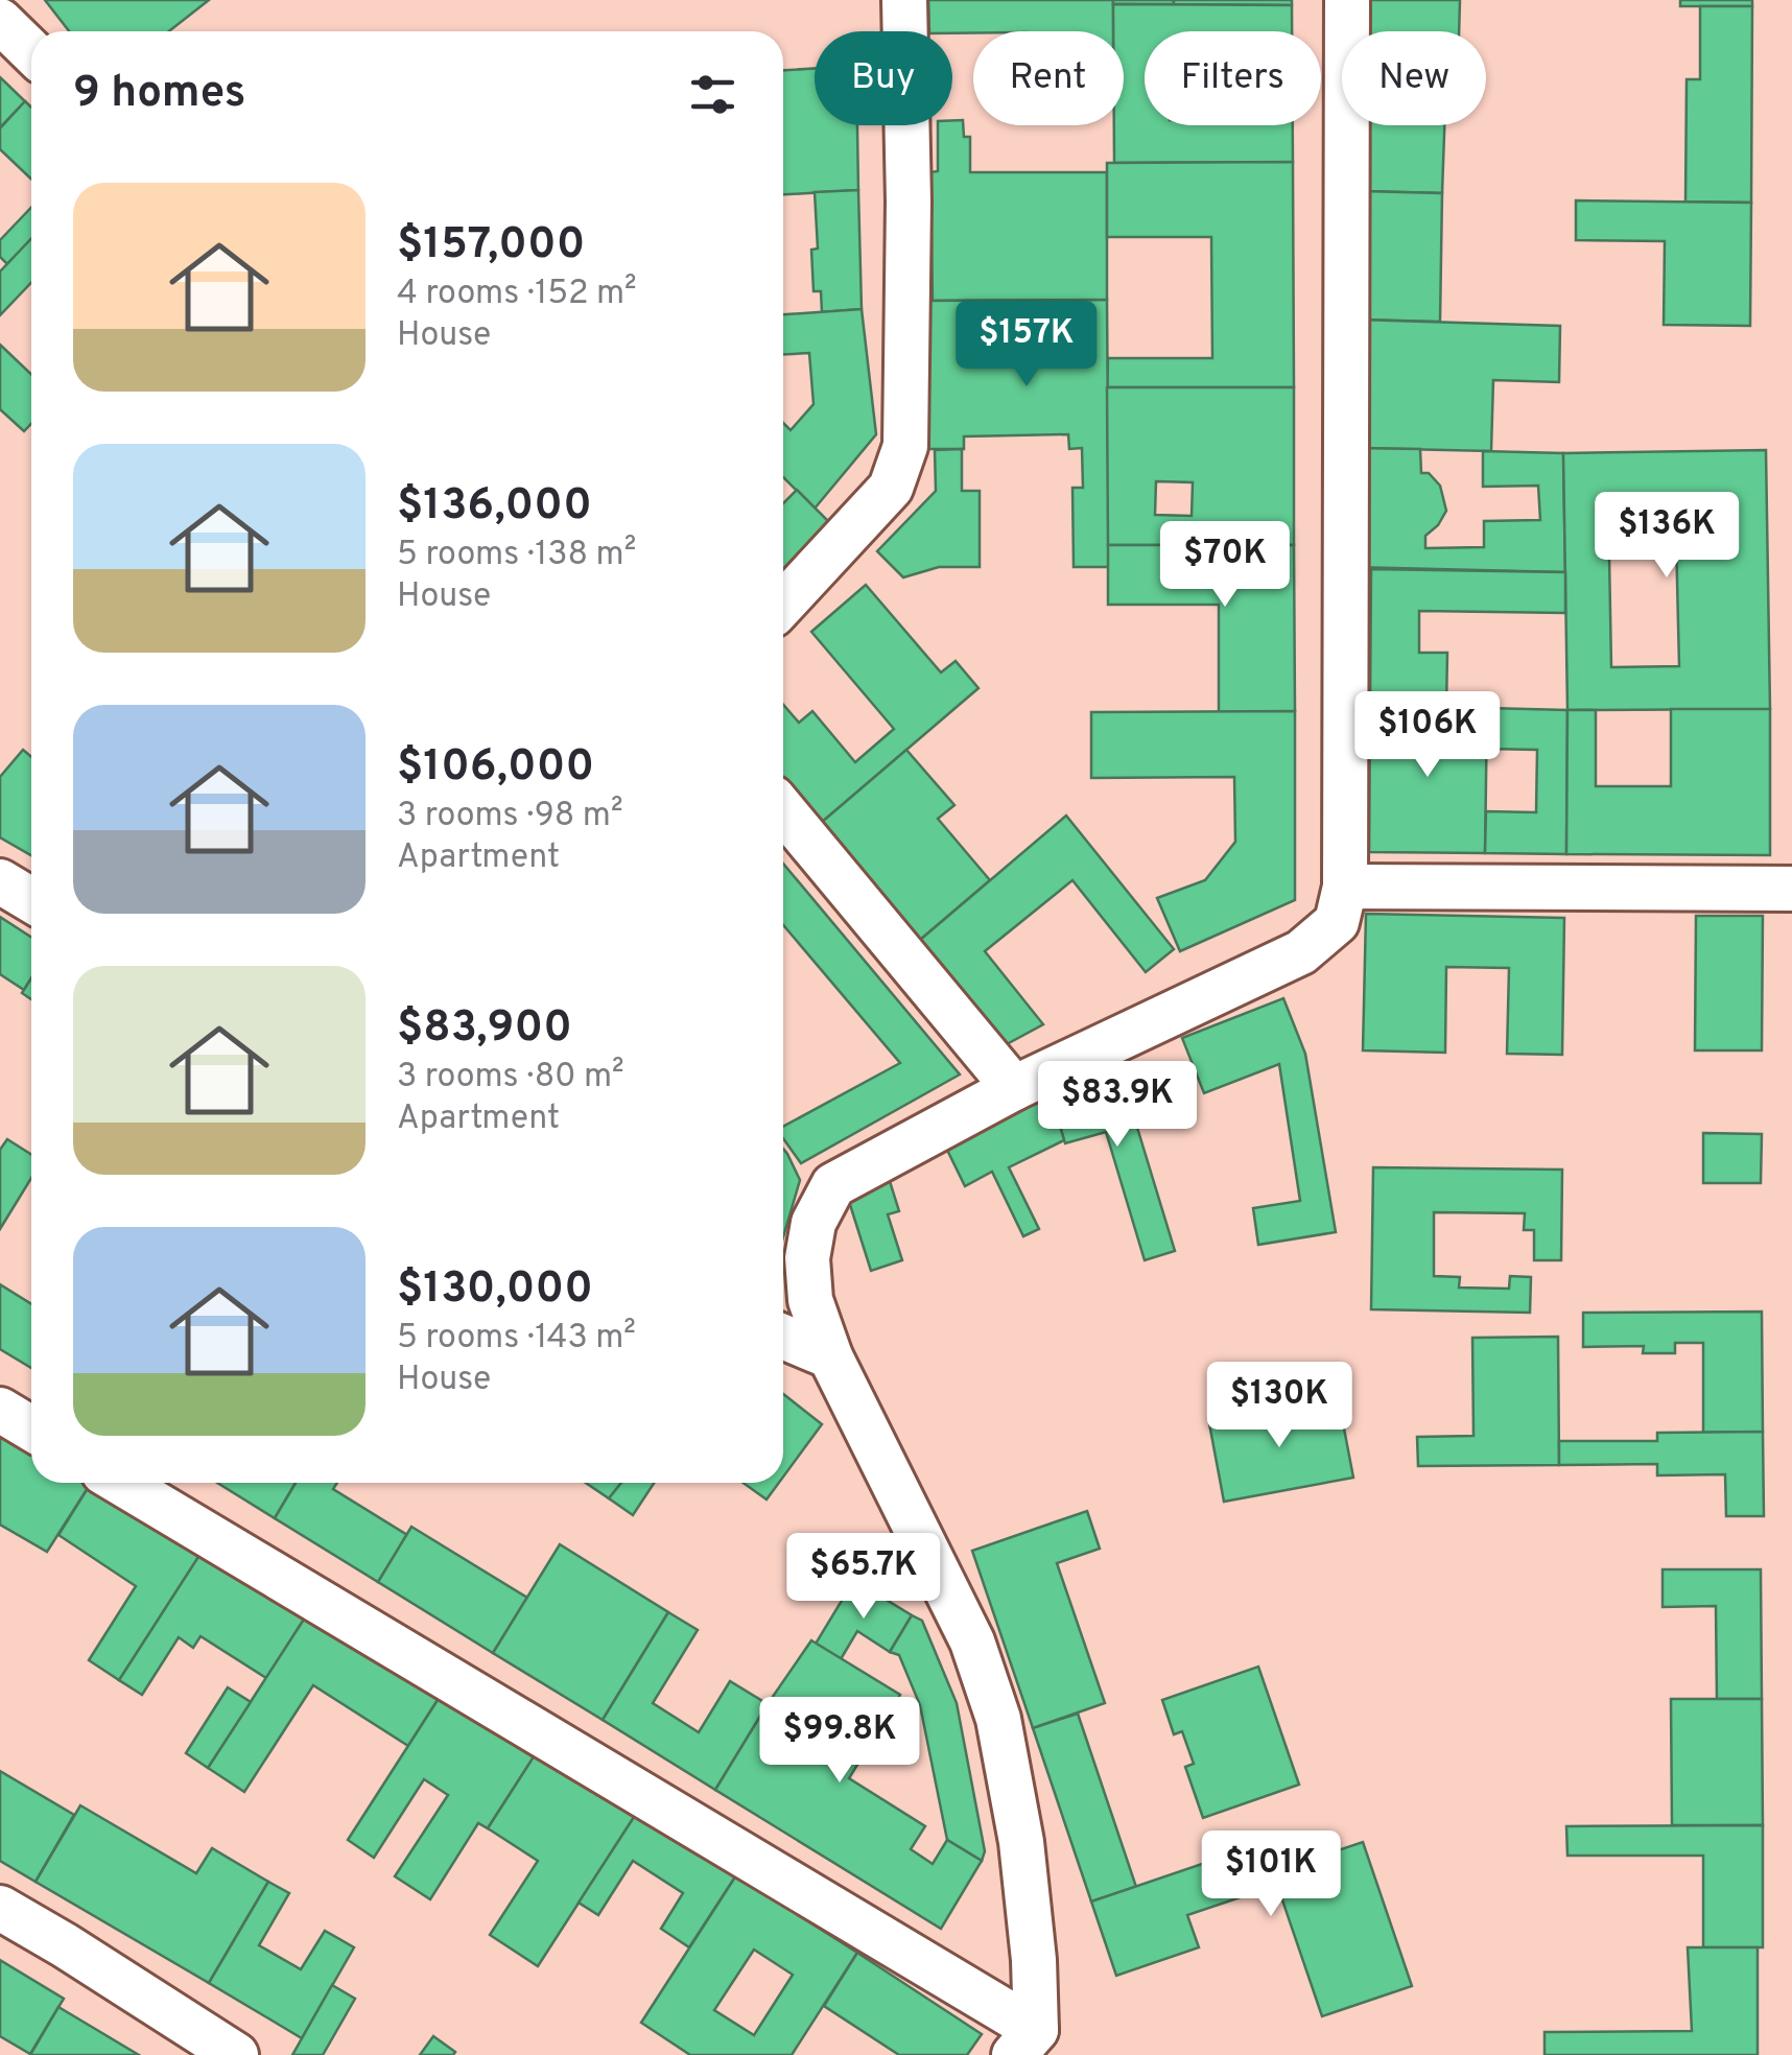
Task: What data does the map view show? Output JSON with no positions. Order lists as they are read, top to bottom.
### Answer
{
  "page": {
    "chip": [
      "Buy",
      "Rent",
      "Filters",
      "New"
    ],
    "heading": "9 homes",
    "list": [
      {
        "name": "$157,000",
        "note": "4 rooms · 152 m² · House"
      },
      {
        "name": "$136,000",
        "note": "5 rooms · 138 m² · House"
      },
      {
        "name": "$106,000",
        "note": "3 rooms · 98 m² · Apartment"
      },
      {
        "name": "$83,900",
        "note": "3 rooms · 80 m² · Apartment"
      },
      {
        "name": "$130,000",
        "note": "5 rooms · 143 m² · House"
      }
    ],
    "price": [
      "$157K",
      "$136K",
      "$70K",
      "$106K",
      "$83.9K",
      "$130K",
      "$65.7K",
      "$99.8K",
      "$101K"
    ]
  }
}
